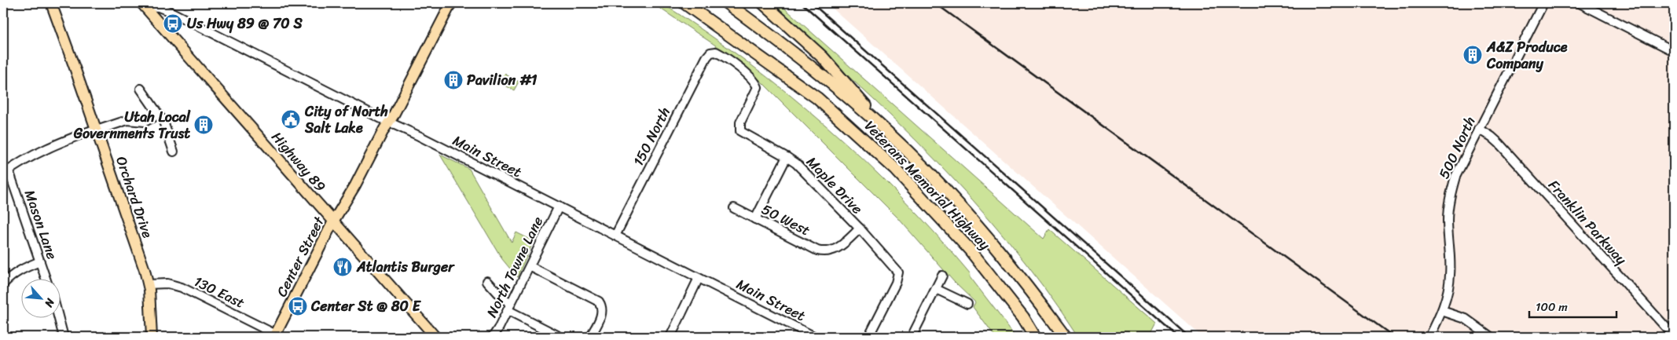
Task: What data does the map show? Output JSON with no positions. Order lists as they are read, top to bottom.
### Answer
{
  "streets": {
    "highway": ["Veterans Memorial Highway"],
    "main road": ["Highway 89", "Orchard Drive", "Center Street"],
    "street": [
      "150 North",
      "500 North",
      "Main Street",
      "Maple Drive",
      "50 West",
      "Franklin Parkway",
      "Mason Lane",
      "North Towne Lane",
      "130 East"
    ]
  },
  "crossings": [
    ["150 North", "Main Street"],
    ["150 North", "Maple Drive"],
    ["500 North", "Franklin Parkway"],
    ["Main Street", "Highway 89"],
    ["Main Street", "Center Street"],
    ["Main Street", "North Towne Lane"],
    ["Highway 89", "Center Street"],
    ["Maple Drive", "50 West"],
    ["Orchard Drive", "130 East"],
    ["Center Street", "130 East"]
  ],
  "places": {
    "bus stop": ["Us Hwy 89 @ 70 S", "Center St @ 80 E"],
    "building": ["A&Z Produce Company", "Pavilion #1", "Utah Local Governments Trust"],
    "public building": ["City of North Salt Lake"],
    "restaurant": ["Atlantis Burger"]
  },
  "scale_bar": "100 m",
  "north": "bottom right"
}
